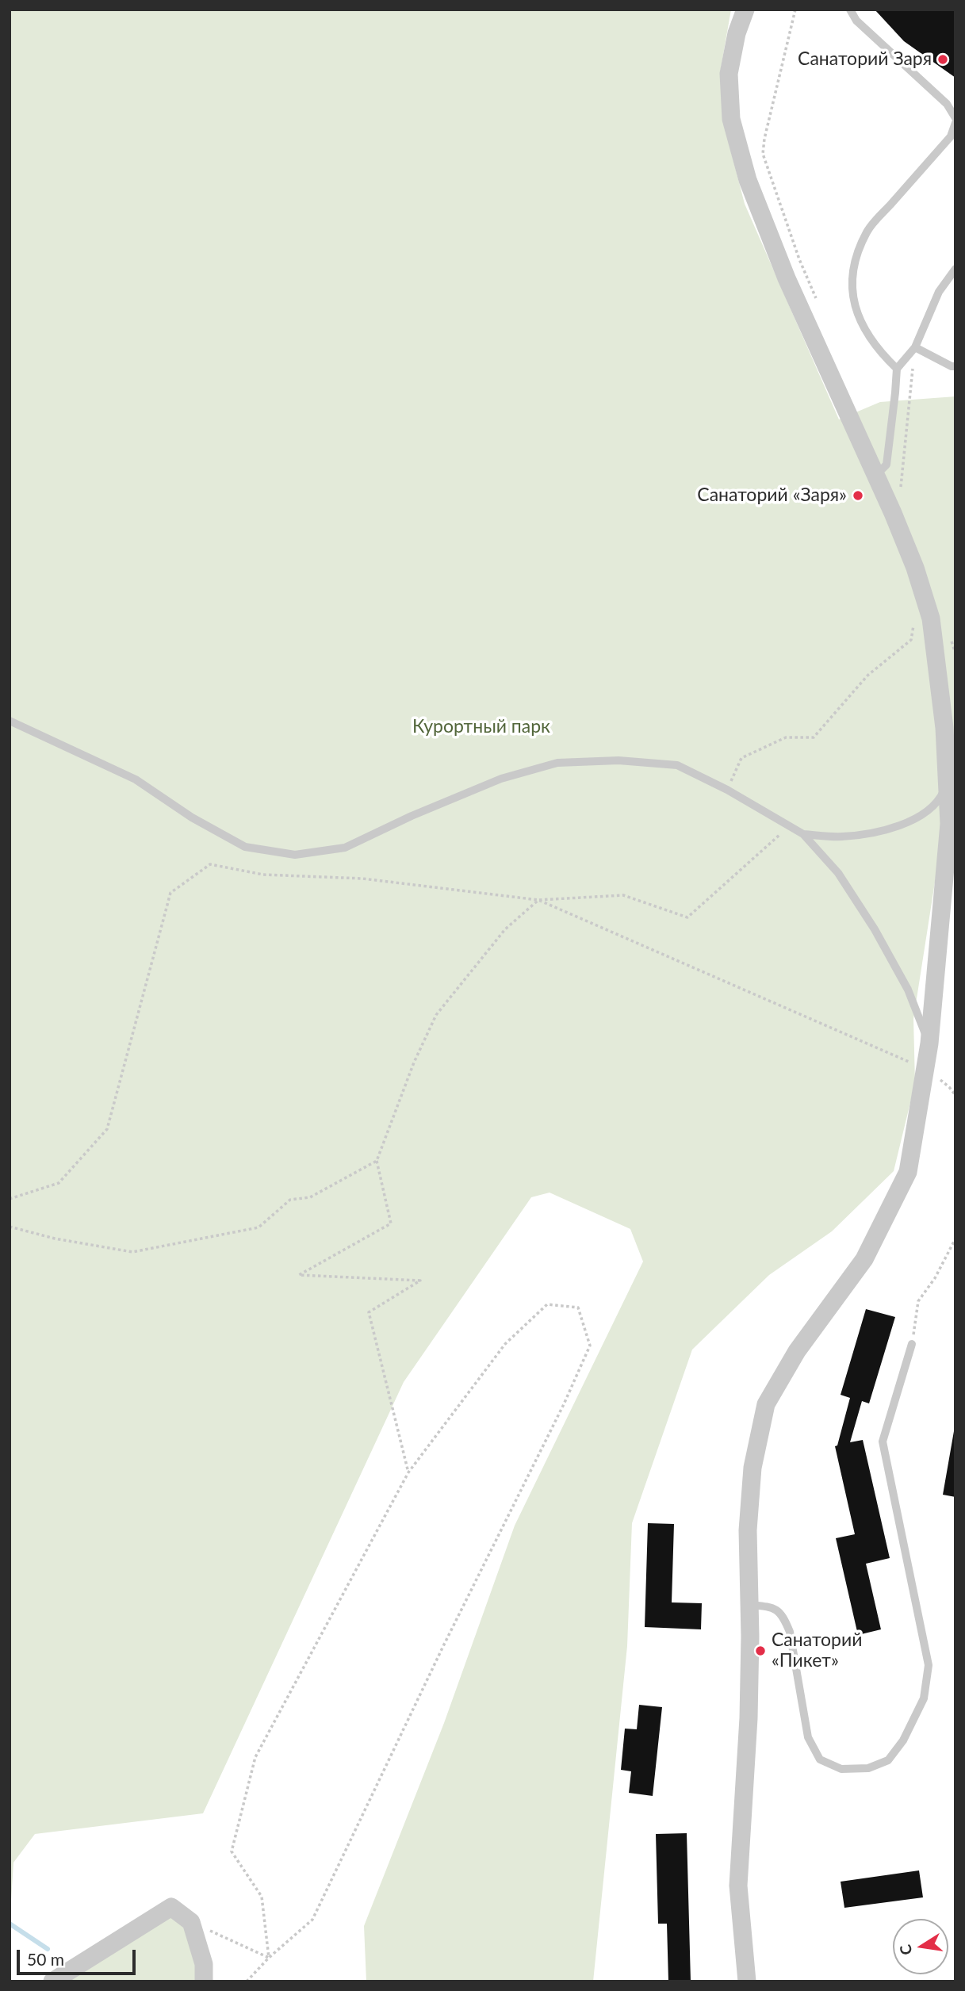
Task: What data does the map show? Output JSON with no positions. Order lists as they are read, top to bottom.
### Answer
{
  "parks": ["Курортный парк"],
  "places": ["Санаторий Заря", "Санаторий «Заря»", "Санаторий «Пикет»"],
  "scale_bar": "50 m",
  "north": "left"
}
